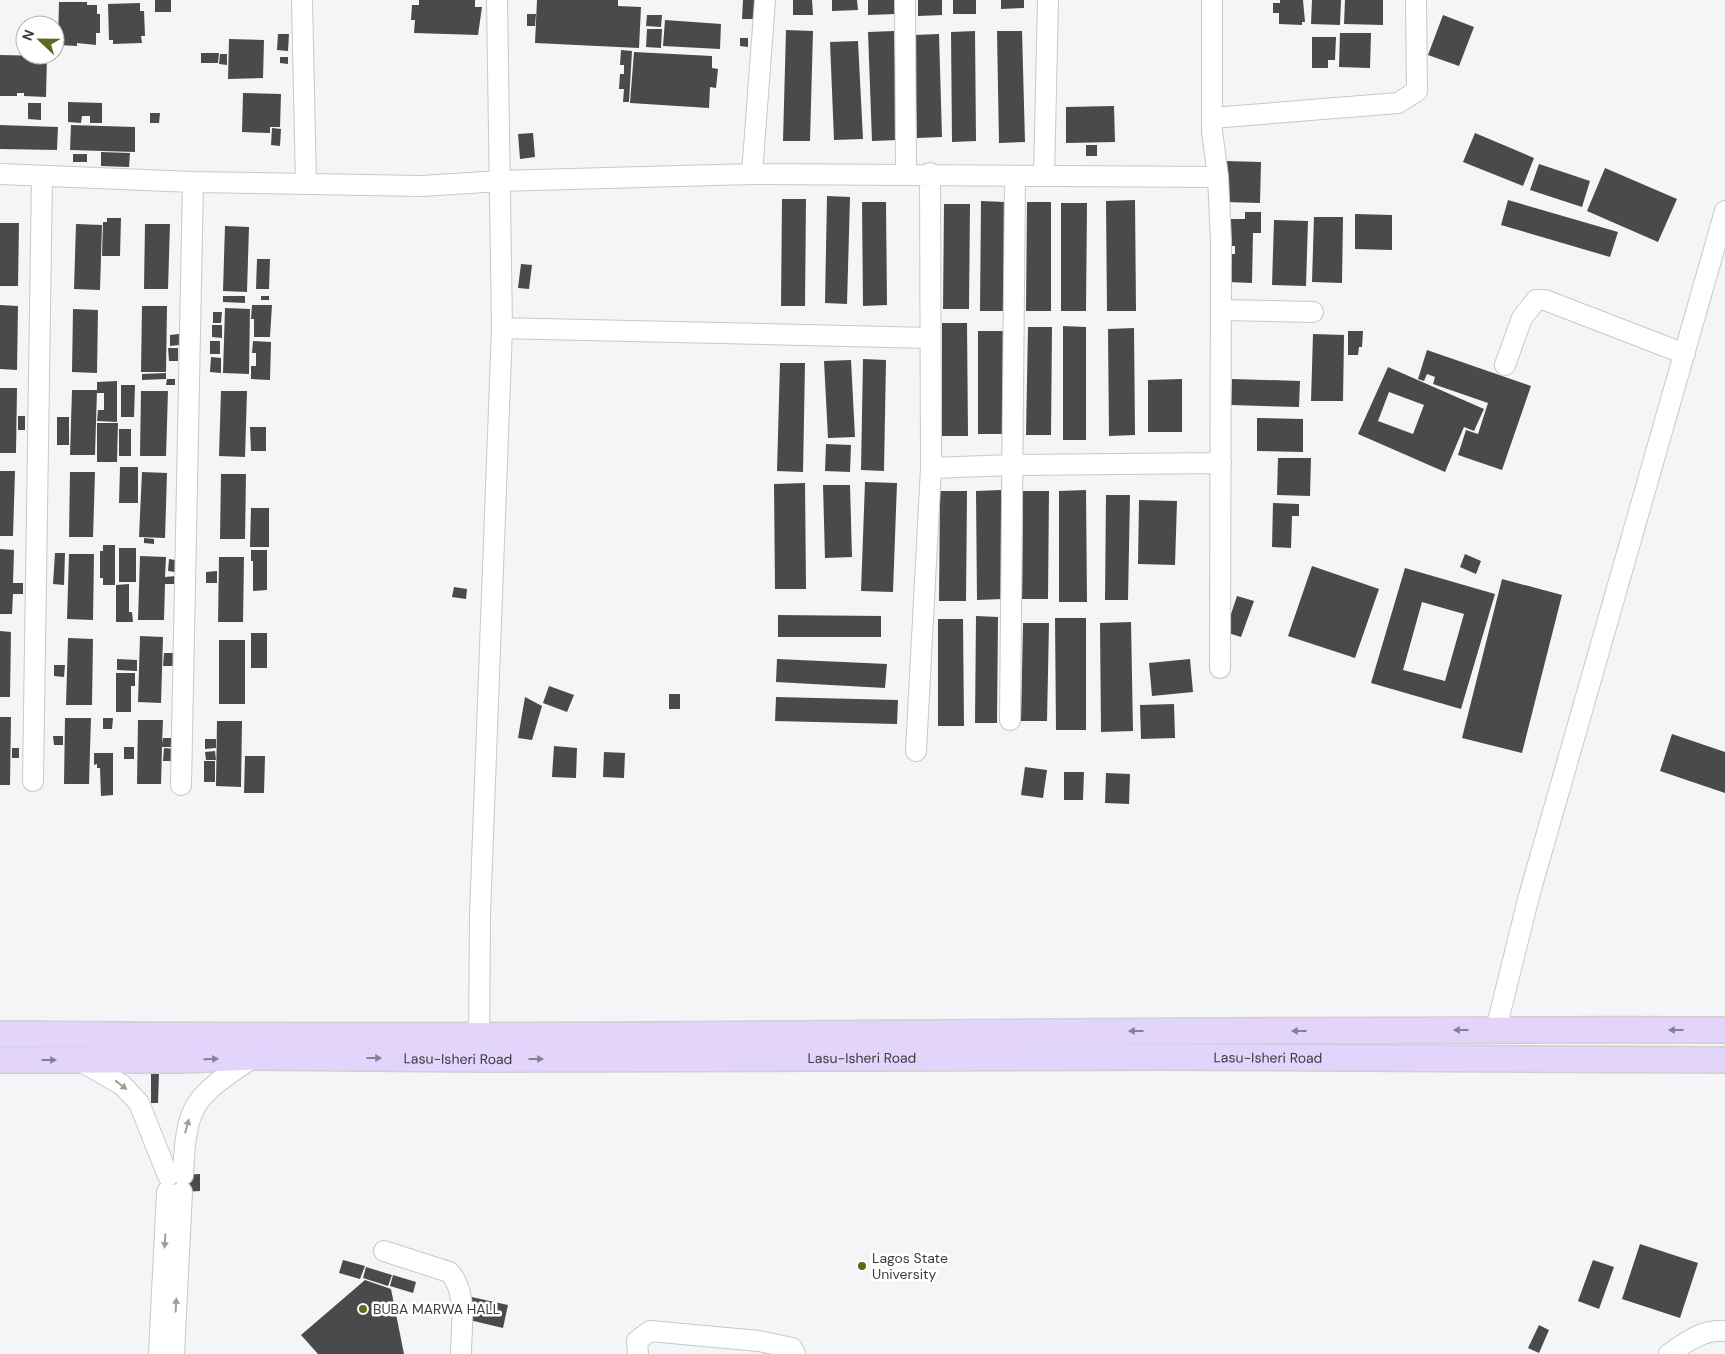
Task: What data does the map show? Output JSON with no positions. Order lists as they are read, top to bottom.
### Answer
{
  "streets": {
    "main road": ["Lasu-Isheri Road"]
  },
  "places": ["Lagos State University", "BUBA MARWA HALL"],
  "north": "left"
}
